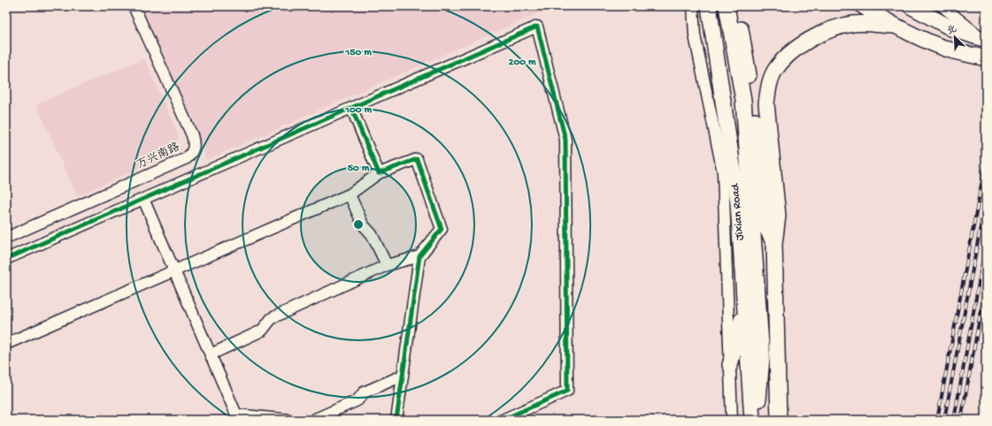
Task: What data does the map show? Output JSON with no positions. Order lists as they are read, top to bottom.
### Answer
{
  "streets": {
    "highway": ["Jixian Road"],
    "street": ["万兴南路"]
  },
  "north": "top left",
  "rings": [
    "150 m",
    "200 m",
    "100 m",
    "50 m"
  ]
}
